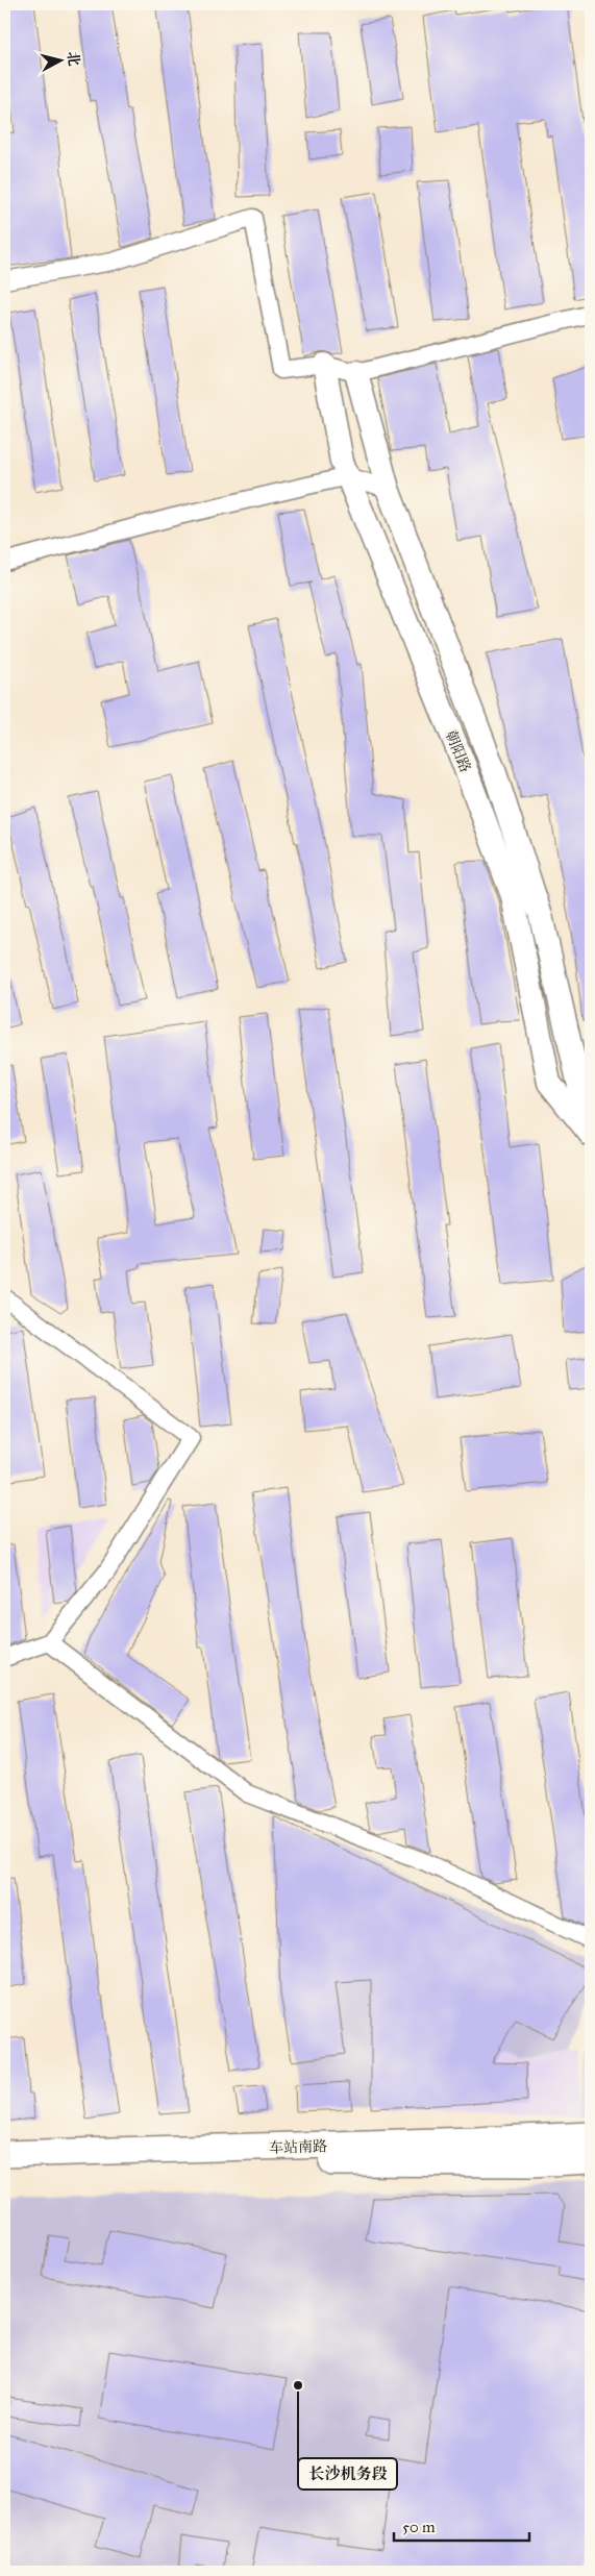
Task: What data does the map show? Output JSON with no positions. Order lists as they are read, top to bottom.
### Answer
{
  "streets": {
    "main road": ["车站南路"],
    "street": ["朝阳路"]
  },
  "places": ["长沙机务段"],
  "scale_bar": "50 m",
  "north": "right"
}
